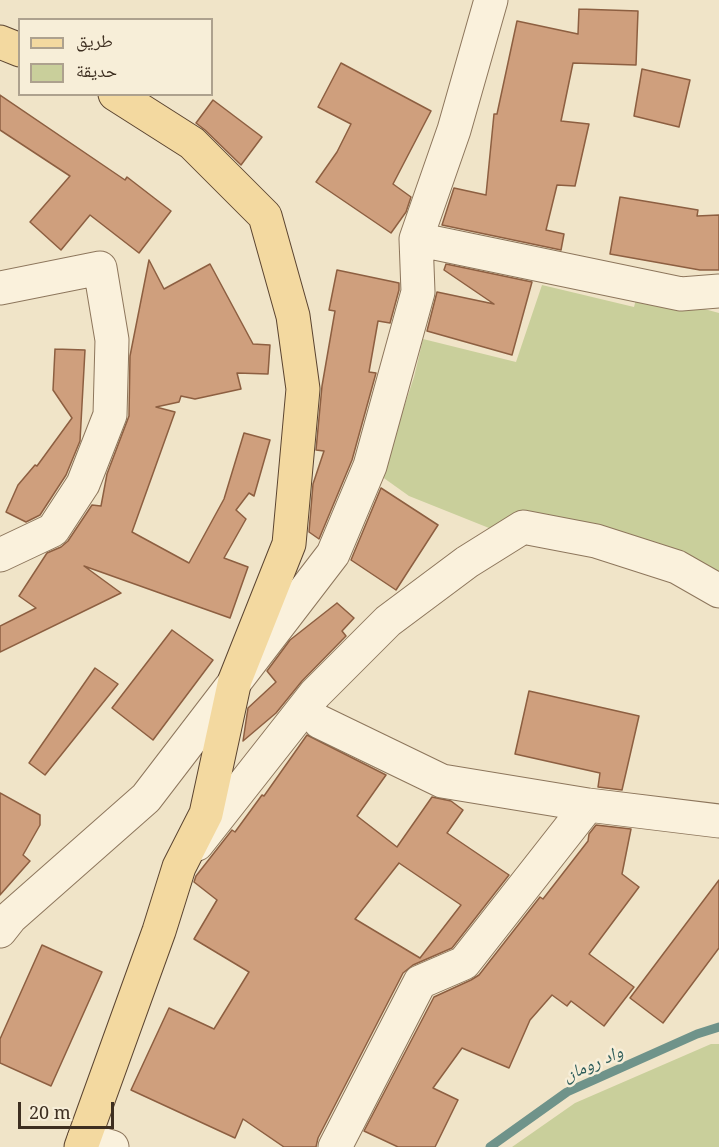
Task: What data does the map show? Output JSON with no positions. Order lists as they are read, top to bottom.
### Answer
{
  "water": ["واد رومان"],
  "legend": ["طريق", "حديقة"],
  "scale_bar": "20 m"
}
